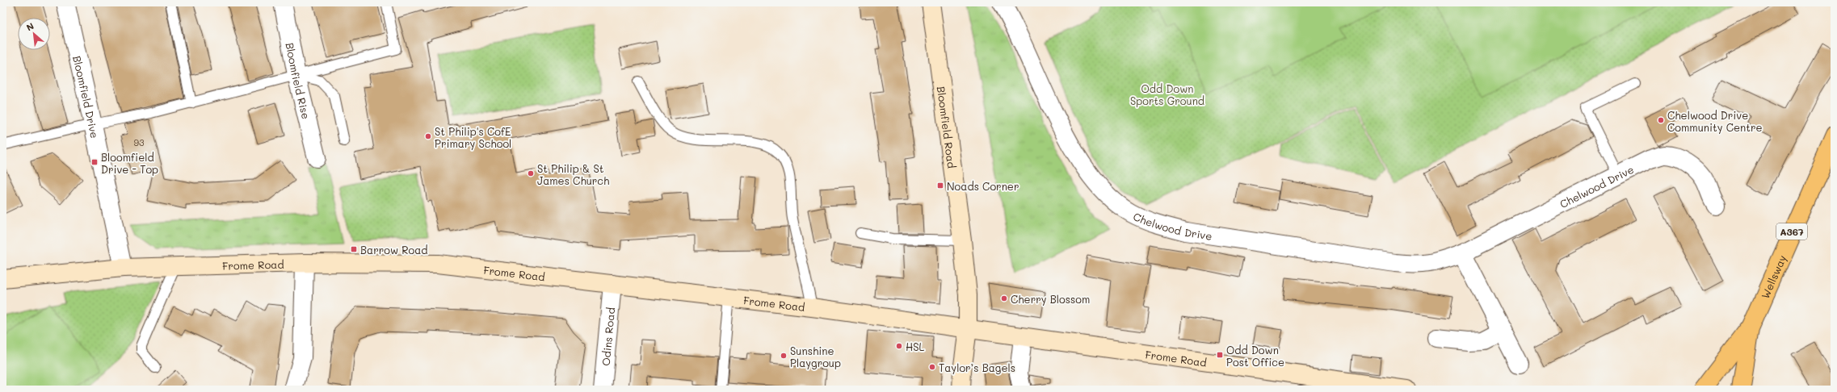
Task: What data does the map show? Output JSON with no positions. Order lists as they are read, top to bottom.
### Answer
{
  "streets": {
    "main road": ["A367", "Wellsway"],
    "street": [
      "Bloomfield Rise",
      "Bloomfield Drive",
      "Bloomfield Road",
      "Chelwood Drive",
      "Frome Road",
      "Odins Road"
    ]
  },
  "crossings": [
    ["Bloomfield Drive", "Frome Road"],
    ["Bloomfield Road", "Frome Road"],
    ["Frome Road", "Odins Road"]
  ],
  "parks": ["Odd Down Sports Ground"],
  "places": {
    "other": [
      "Chelwood Drive Community Centre",
      "St Philip's CofE Primary School",
      "St Philip & St James Church",
      "Cherry Blossom",
      "HSL",
      "Sunshine Playgroup",
      "Taylor’s Bagels"
    ],
    "transit": [
      "Bloomfield Drive - Top",
      "Noads Corner",
      "Barrow Road",
      "Odd Down Post Office"
    ]
  },
  "house_numbers": ["93"],
  "north": "top left"
}
